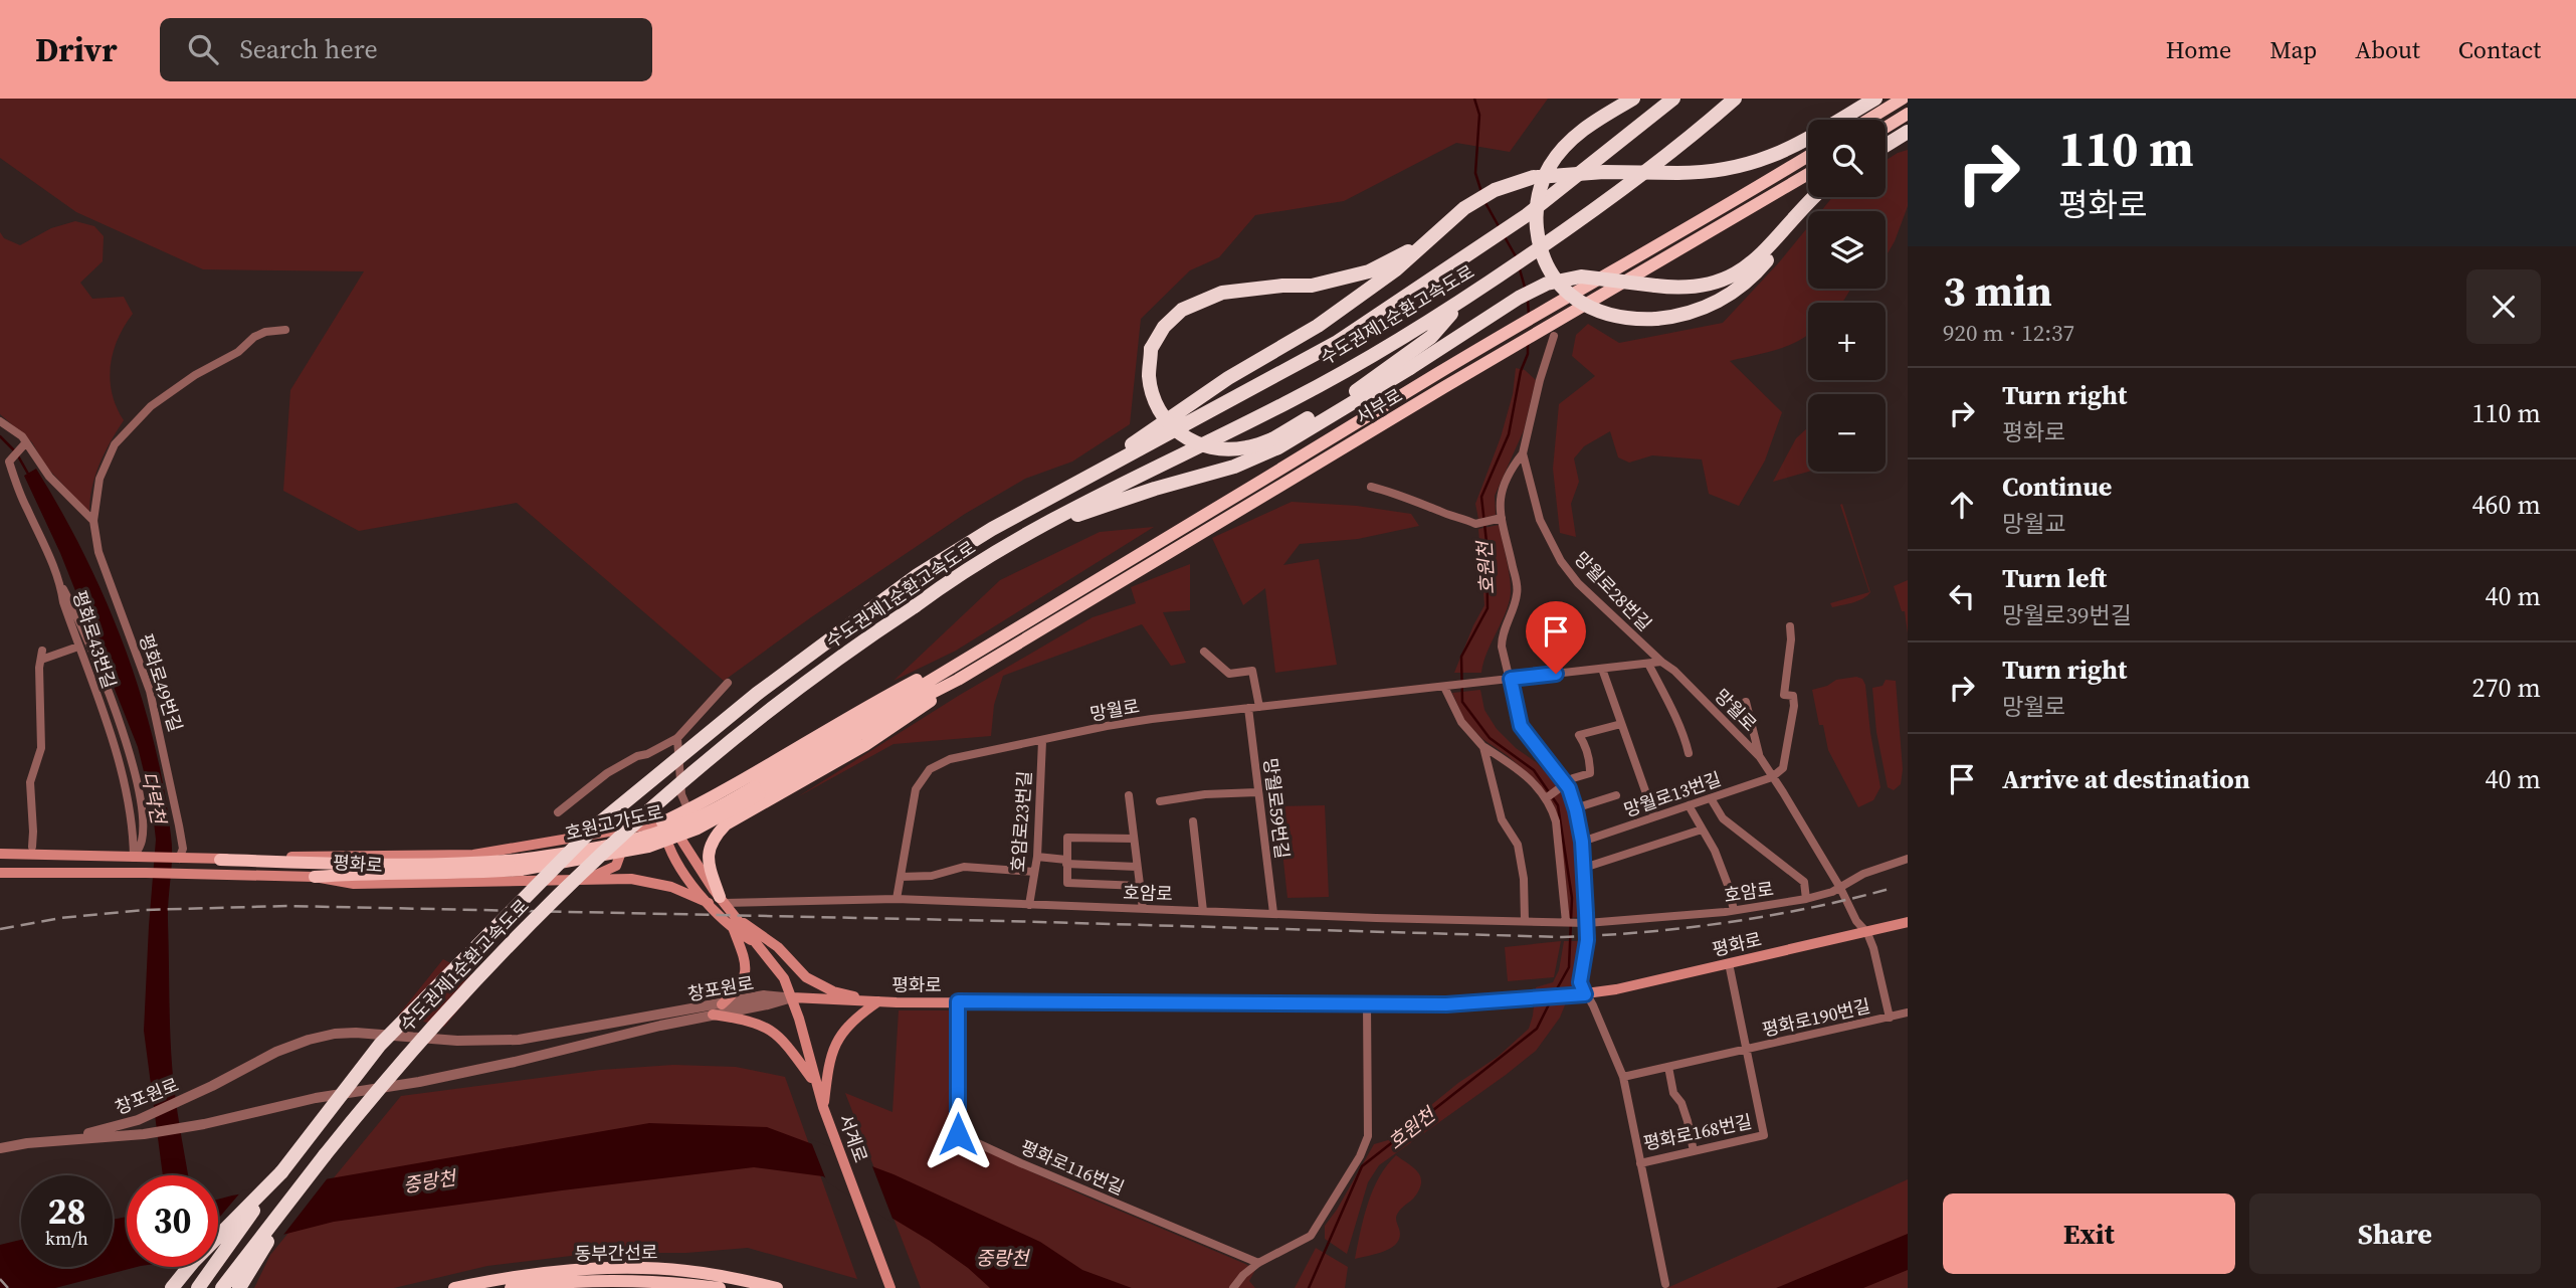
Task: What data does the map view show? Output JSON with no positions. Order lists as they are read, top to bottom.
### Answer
{
  "streets": {
    "highway": [
      "수도권제1순환고속도로",
      "서부로",
      "호원고가도로",
      "동부간선로"
    ],
    "main road": ["평화로", "서계로"],
    "street": [
      "망월로28번길",
      "평화로43번길",
      "평화로49번길",
      "망월로",
      "망월로13번길",
      "망월로59번길",
      "호암로23번길",
      "호암로",
      "창포원로",
      "평화로190번길",
      "평화로168번길",
      "평화로116번길"
    ]
  },
  "crossings": [
    ["서부로", "호원고가도로"],
    ["망월로28번길", "망월로"],
    ["평화로43번길", "평화로"],
    ["평화로49번길", "평화로"],
    ["망월로", "망월로13번길"],
    ["망월로", "망월로59번길"],
    ["망월로", "호암로23번길"],
    ["망월로", "평화로"],
    ["망월로", "호암로"],
    ["망월로", "평화로190번길"],
    ["망월로59번길", "호암로"],
    ["호암로23번길", "호암로"],
    ["호원고가도로", "평화로"],
    ["평화로", "호암로"],
    ["평화로", "창포원로"],
    ["평화로", "평화로190번길"],
    ["평화로", "평화로168번길"],
    ["평화로", "서계로"],
    ["평화로", "평화로116번길"],
    ["창포원로", "서계로"],
    ["평화로190번길", "평화로168번길"]
  ],
  "water": ["호원천", "다락천", "중랑천"],
  "page": {
    "header": "Drivr",
    "search": "Search here",
    "nav": [
      "Home",
      "Map",
      "About",
      "Contact"
    ],
    "turn": ["110 m", "평화로"],
    "map_buttons": ["+", "−"],
    "heading": ["3 min", "920 m · 12:37"],
    "list": [
      {
        "name": "Turn right",
        "note": "평화로",
        "value": "110 m"
      },
      {
        "name": "Continue",
        "note": "망월교",
        "value": "460 m"
      },
      {
        "name": "Turn left",
        "note": "망월로39번길",
        "value": "40 m"
      },
      {
        "name": "Turn right",
        "note": "망월로",
        "value": "270 m"
      },
      {
        "name": "Arrive at destination",
        "value": "40 m"
      }
    ],
    "speed": "28 km/h",
    "limit": "30",
    "buttons": ["Exit", "Share"]
  }
}
